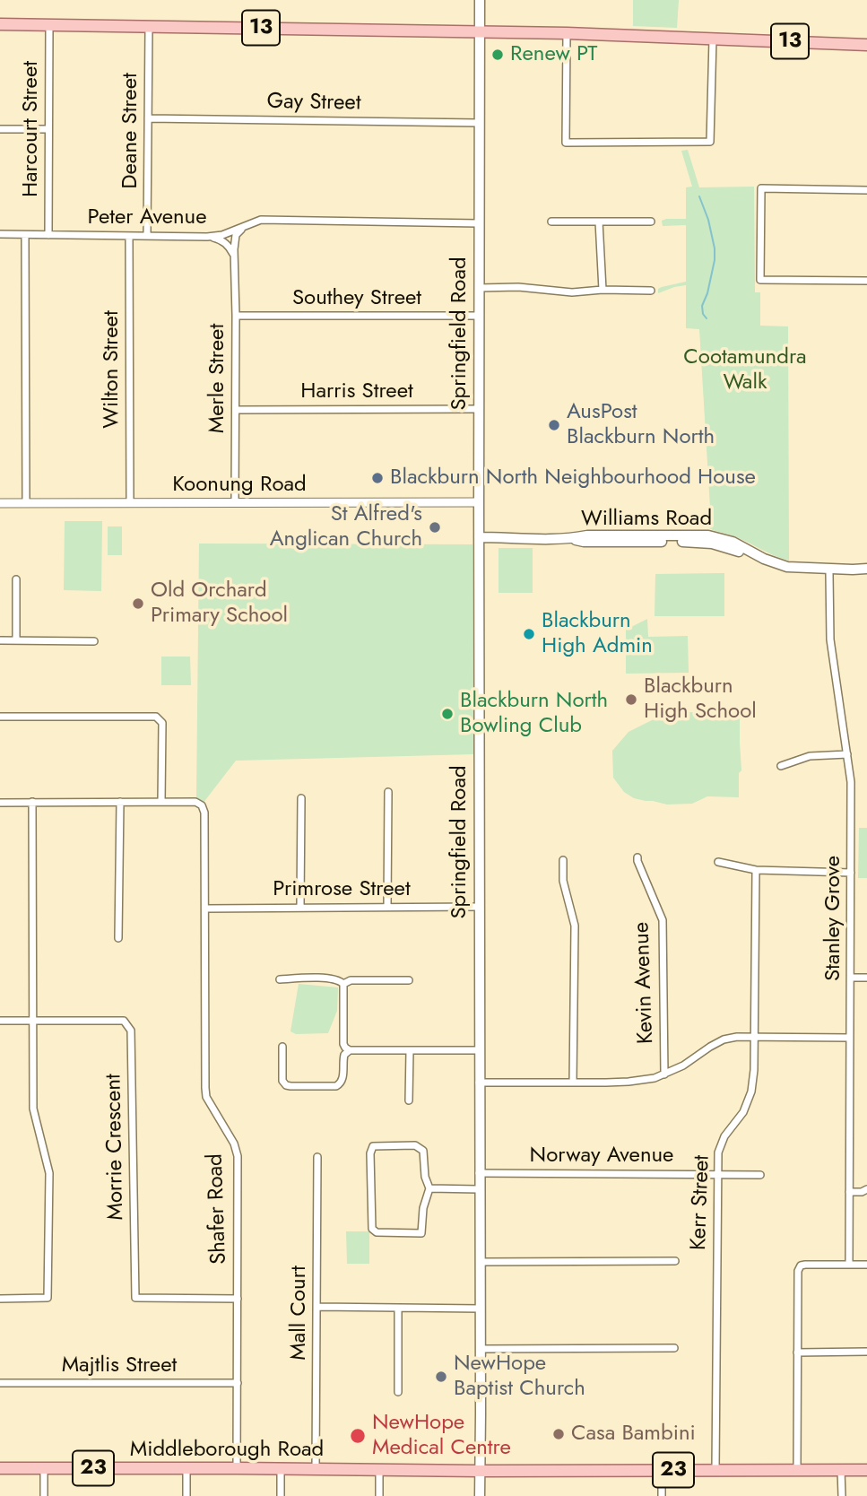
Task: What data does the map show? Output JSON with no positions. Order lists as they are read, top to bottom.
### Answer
{
  "streets": {
    "main road": [
      "13",
      "Springfield Road",
      "Williams Road",
      "Middleborough Road",
      "23"
    ],
    "street": [
      "Gay Street",
      "Harcourt Street",
      "Deane Street",
      "Peter Avenue",
      "Southey Street",
      "Wilton Street",
      "Merle Street",
      "Harris Street",
      "Koonung Road",
      "Primrose Street",
      "Stanley Grove",
      "Kevin Avenue",
      "Morrie Crescent",
      "Norway Avenue",
      "Kerr Street",
      "Shafer Road",
      "Mall Court",
      "Majtlis Street"
    ]
  },
  "crossings": [
    ["13", "Harcourt Street"],
    ["13", "Deane Street"],
    ["13", "Springfield Road"],
    ["Gay Street", "Deane Street"],
    ["Gay Street", "Springfield Road"],
    ["Harcourt Street", "Peter Avenue"],
    ["Deane Street", "Peter Avenue"],
    ["Peter Avenue", "Springfield Road"],
    ["Peter Avenue", "Wilton Street"],
    ["Peter Avenue", "Merle Street"],
    ["Southey Street", "Springfield Road"],
    ["Southey Street", "Merle Street"],
    ["Springfield Road", "Harris Street"],
    ["Springfield Road", "Koonung Road"],
    ["Springfield Road", "Williams Road"],
    ["Springfield Road", "Primrose Street"],
    ["Springfield Road", "Norway Avenue"],
    ["Springfield Road", "Middleborough Road"],
    ["Wilton Street", "Koonung Road"],
    ["Merle Street", "Harris Street"],
    ["Merle Street", "Koonung Road"],
    ["Williams Road", "Stanley Grove"],
    ["Primrose Street", "Shafer Road"],
    ["Morrie Crescent", "Shafer Road"],
    ["Norway Avenue", "Kerr Street"],
    ["Kerr Street", "Middleborough Road"],
    ["Shafer Road", "Majtlis Street"],
    ["Shafer Road", "Middleborough Road"],
    ["Mall Court", "Middleborough Road"]
  ],
  "parks": ["Cootamundra Walk"],
  "places": [
    "Renew PT",
    "AusPost Blackburn North",
    "Blackburn North Neighbourhood House",
    "St Alfred's Anglican Church",
    "Old Orchard Primary School",
    "Blackburn High Admin",
    "Blackburn High School",
    "Blackburn North Bowling Club",
    "NewHope Baptist Church",
    "Casa Bambini",
    "NewHope Medical Centre"
  ]
}
